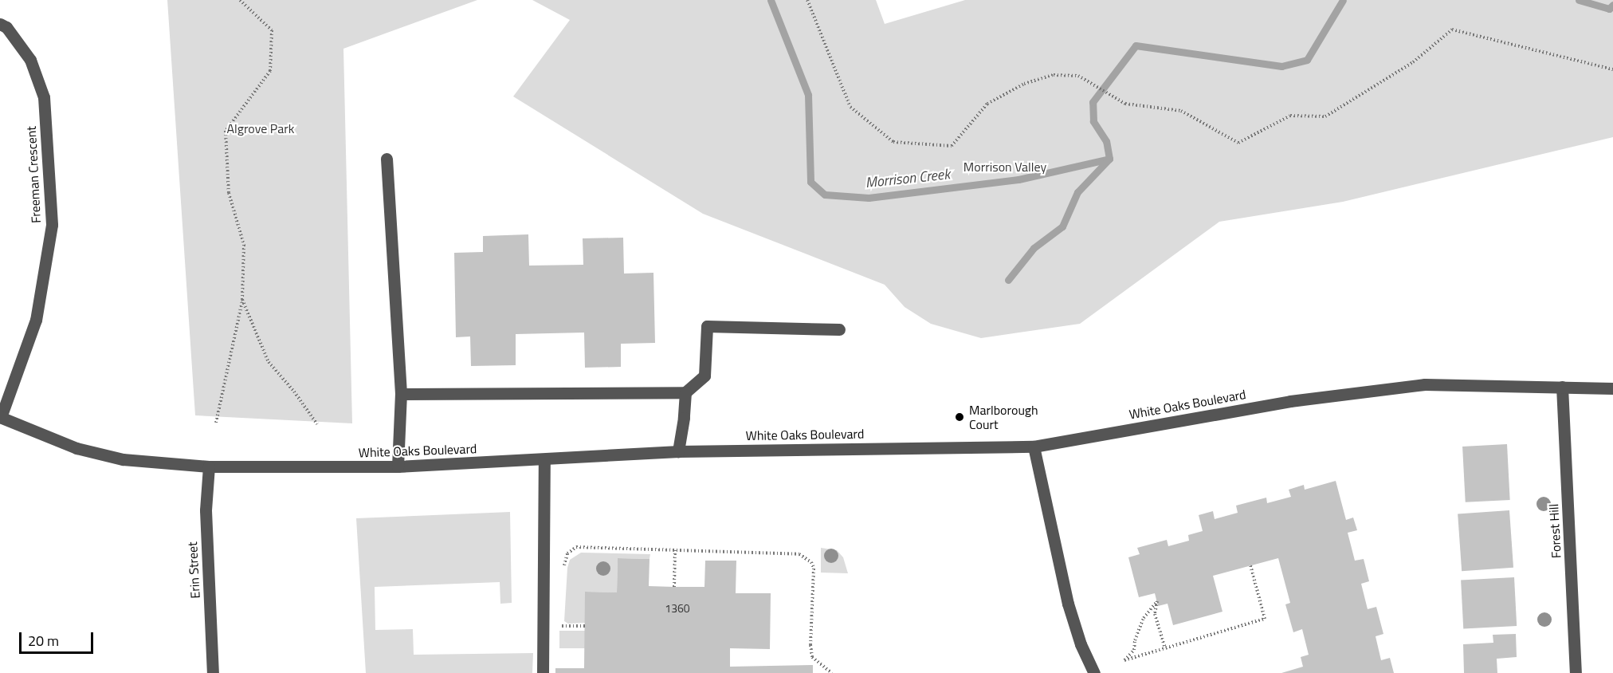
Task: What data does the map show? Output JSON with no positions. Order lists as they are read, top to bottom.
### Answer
{
  "streets": {
    "street": [
      "Freeman Crescent",
      "White Oaks Boulevard",
      "Forest Hill",
      "Erin Street"
    ]
  },
  "crossings": [
    ["Freeman Crescent", "White Oaks Boulevard"],
    ["White Oaks Boulevard", "Forest Hill"],
    ["White Oaks Boulevard", "Erin Street"]
  ],
  "water": ["Morrison Creek"],
  "parks": ["Algrove Park", "Morrison Valley"],
  "places": ["Marlborough Court"],
  "house_numbers": ["1360"],
  "scale_bar": "20 m"
}
